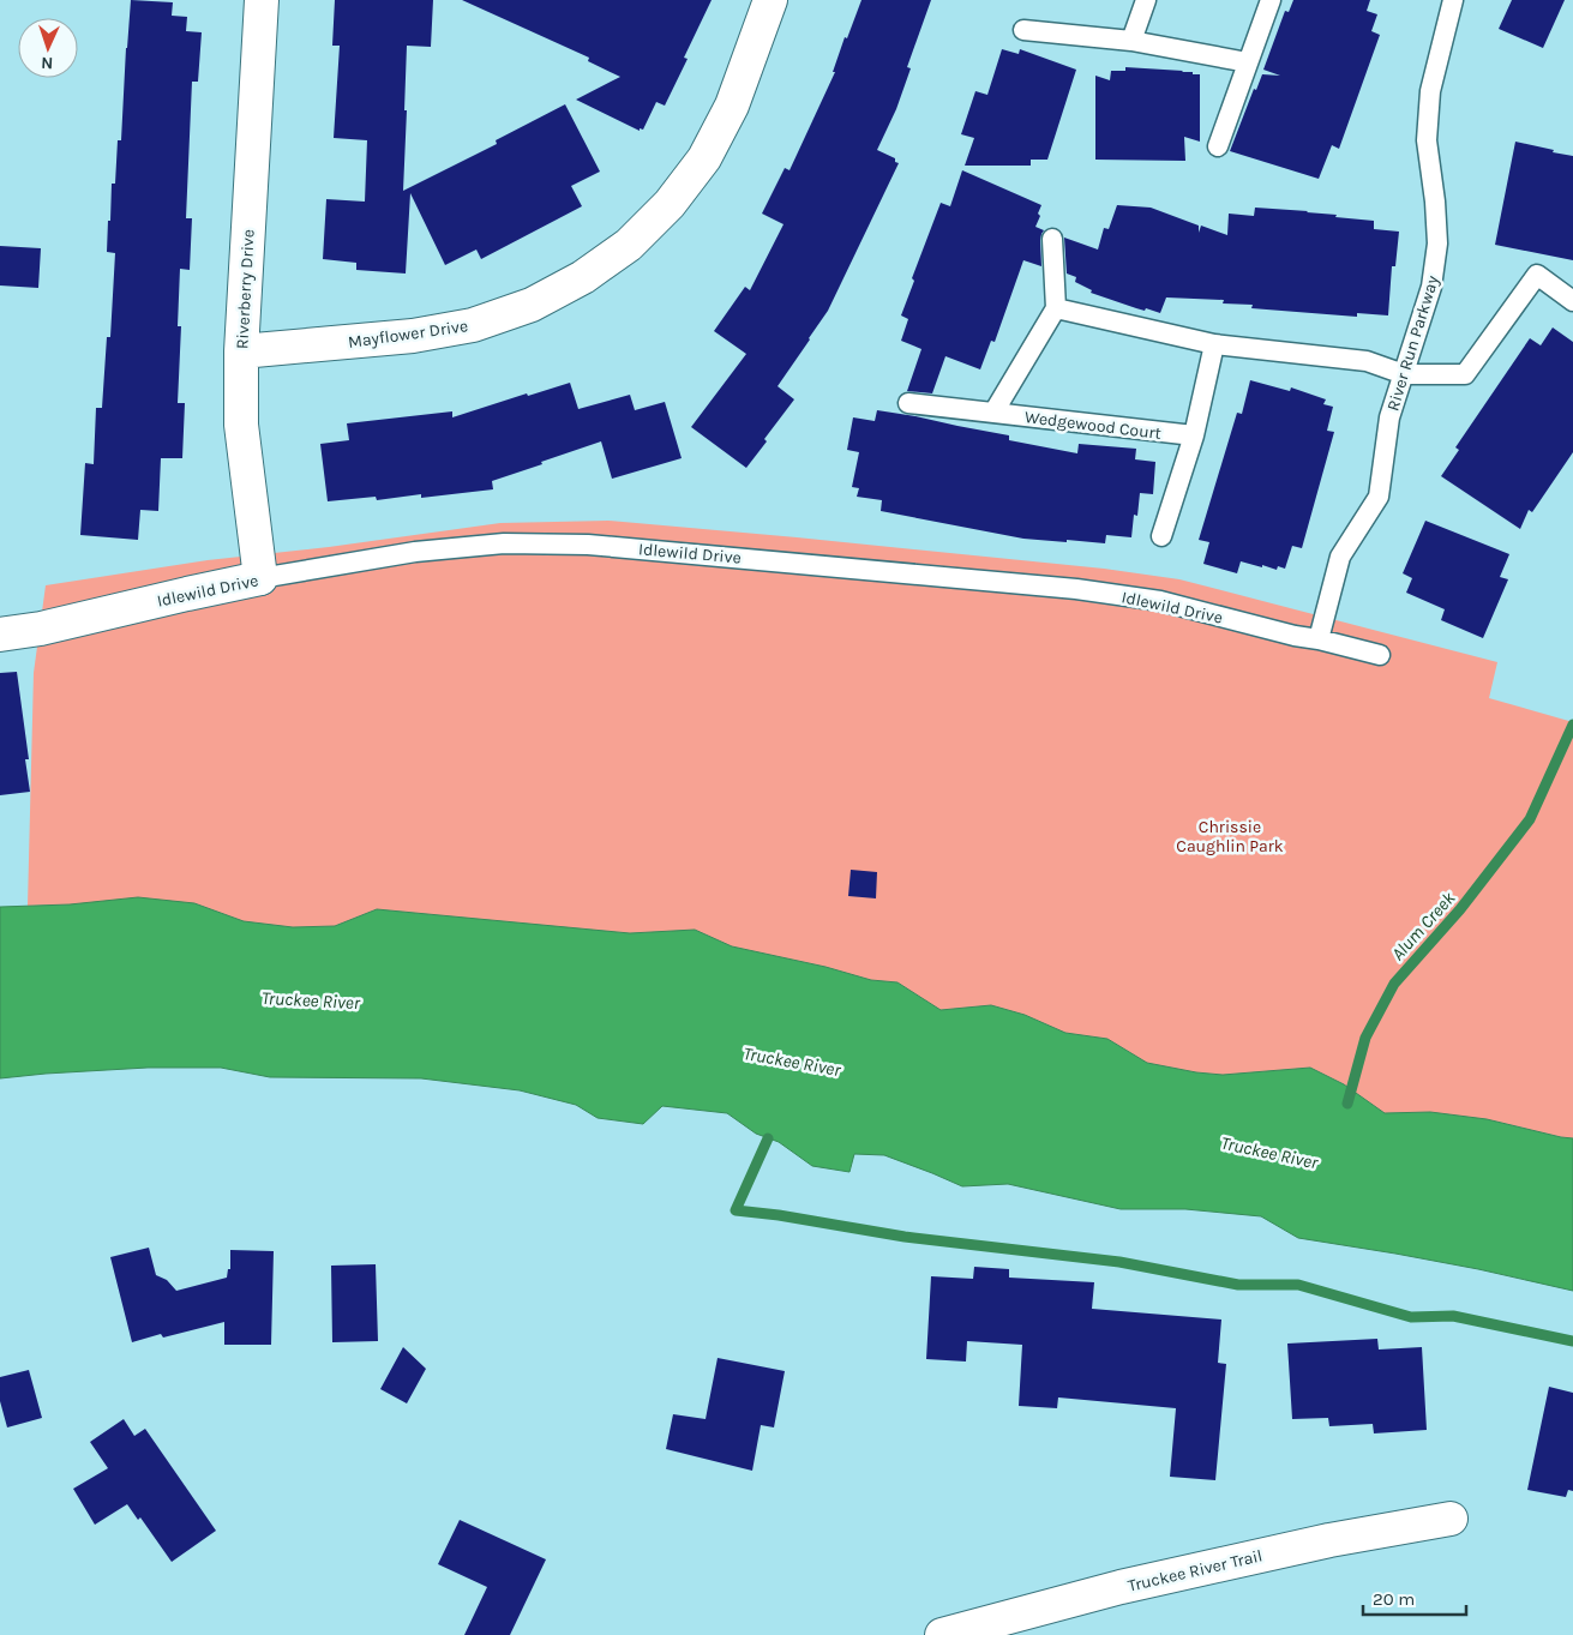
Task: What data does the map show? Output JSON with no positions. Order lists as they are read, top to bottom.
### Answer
{
  "streets": {
    "street": [
      "Riverberry Drive",
      "Mayflower Drive",
      "Idlewild Drive",
      "Truckee River Trail"
    ],
    "lane": ["River Run Parkway", "Wedgewood Court"]
  },
  "crossings": [
    ["Riverberry Drive", "Mayflower Drive"],
    ["Riverberry Drive", "Idlewild Drive"],
    ["River Run Parkway", "Idlewild Drive"]
  ],
  "water": ["Alum Creek", "Truckee River"],
  "parks": ["Chrissie Caughlin Park"],
  "scale_bar": "20 m",
  "north": "bottom"
}
